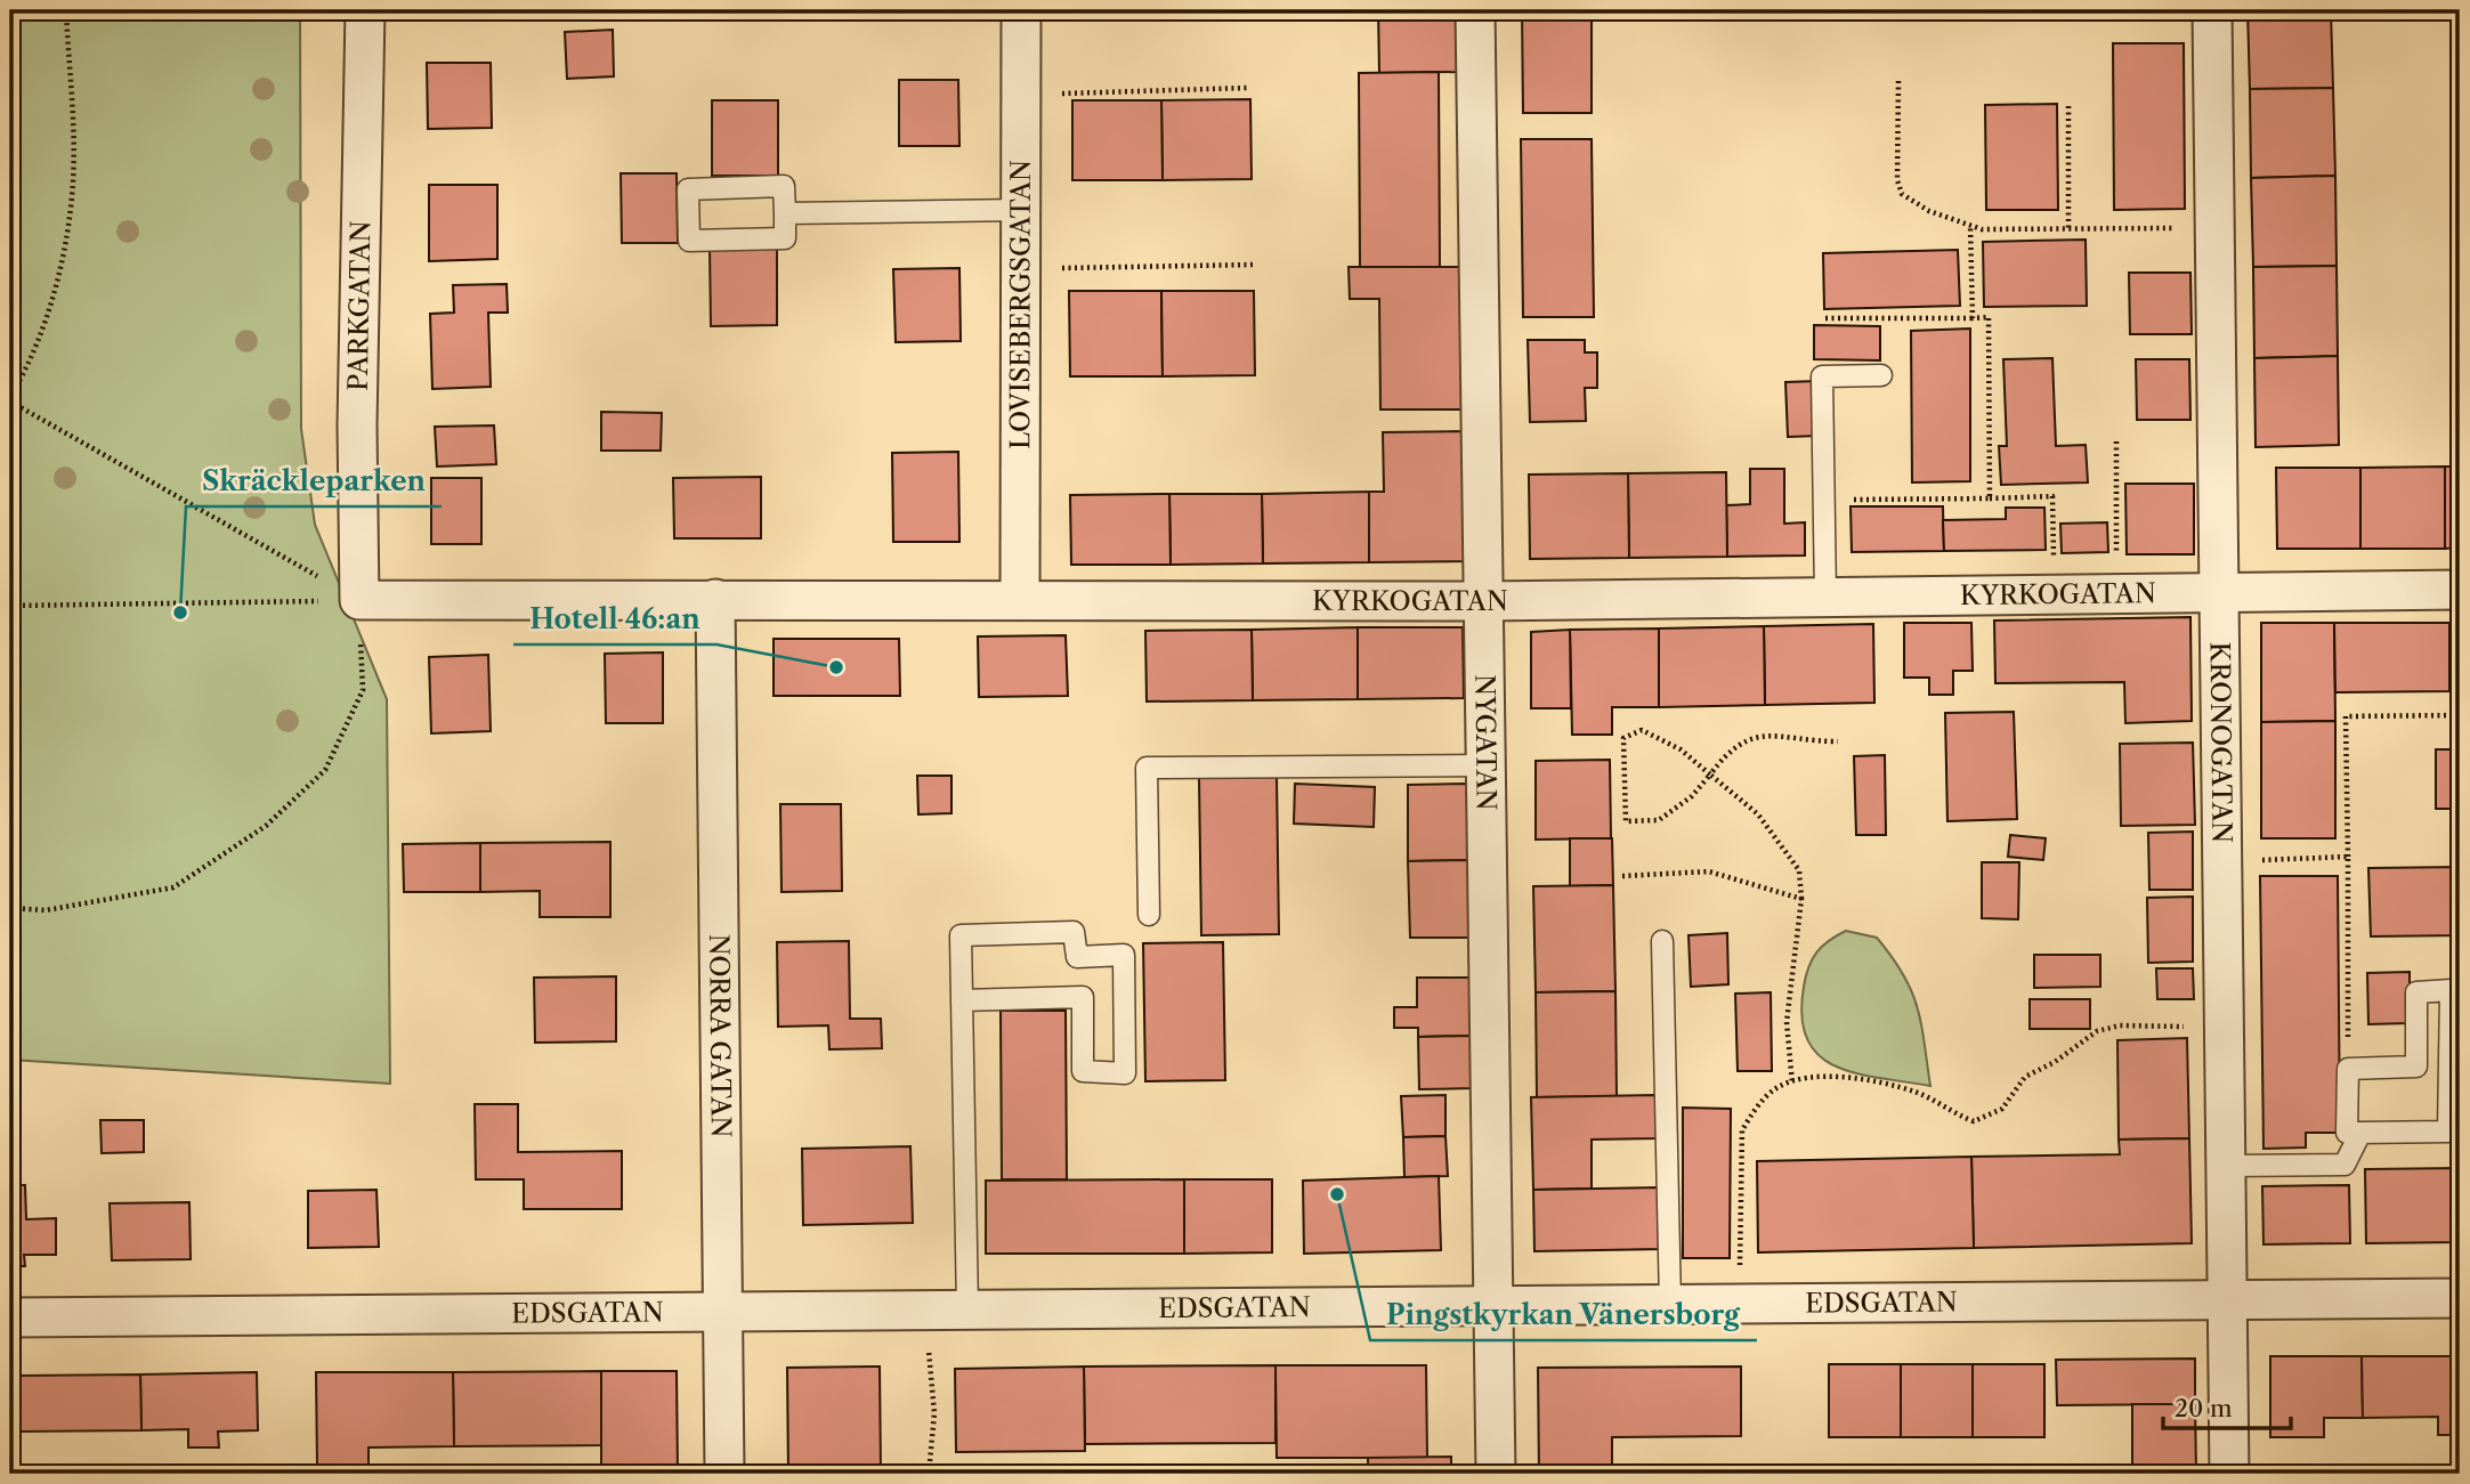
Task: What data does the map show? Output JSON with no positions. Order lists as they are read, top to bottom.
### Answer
{
  "streets": {
    "street": [
      "LOVISEBERGSGATAN",
      "PARKGATAN",
      "KYRKOGATAN",
      "NYGATAN",
      "KRONOGATAN",
      "NORRA GATAN",
      "EDSGATAN"
    ]
  },
  "crossings": [
    ["LOVISEBERGSGATAN", "KYRKOGATAN"],
    ["PARKGATAN", "KYRKOGATAN"],
    ["KYRKOGATAN", "NYGATAN"],
    ["KYRKOGATAN", "KRONOGATAN"],
    ["KYRKOGATAN", "NORRA GATAN"],
    ["NYGATAN", "EDSGATAN"],
    ["KRONOGATAN", "EDSGATAN"],
    ["NORRA GATAN", "EDSGATAN"]
  ],
  "places": ["Skräckleparken", "Hotell 46:an", "Pingstkyrkan Vänersborg"],
  "scale_bar": "20 m"
}
